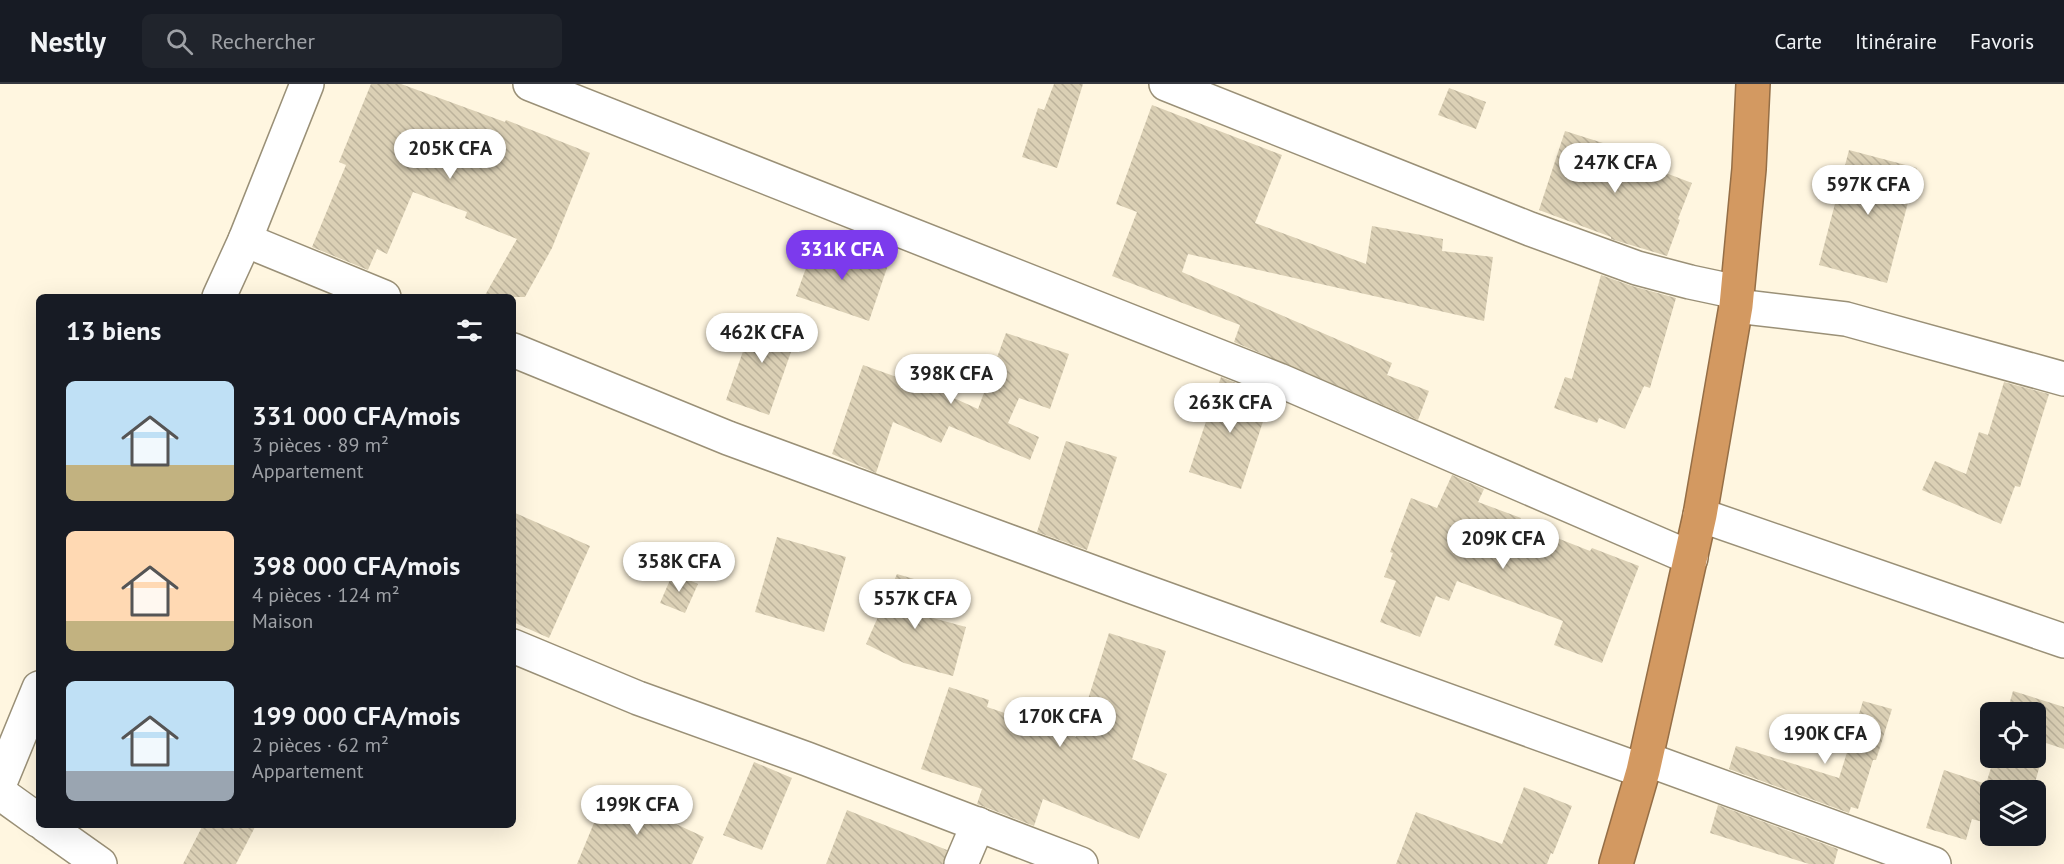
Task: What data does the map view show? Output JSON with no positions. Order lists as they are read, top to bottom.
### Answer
{
  "page": {
    "header": "Nestly",
    "search": "Rechercher",
    "nav": ["Carte", "Itinéraire", "Favoris"],
    "price": [
      "205K CFA",
      "247K CFA",
      "597K CFA",
      "331K CFA",
      "462K CFA",
      "398K CFA",
      "263K CFA",
      "209K CFA",
      "358K CFA",
      "557K CFA",
      "170K CFA",
      "190K CFA",
      "199K CFA"
    ],
    "heading": "13 biens",
    "list": [
      {
        "name": "331 000 CFA/mois",
        "note": "3 pièces · 89 m² · Appartement"
      },
      {
        "name": "398 000 CFA/mois",
        "note": "4 pièces · 124 m² · Maison"
      },
      {
        "name": "199 000 CFA/mois",
        "note": "2 pièces · 62 m² · Appartement"
      }
    ]
  }
}
